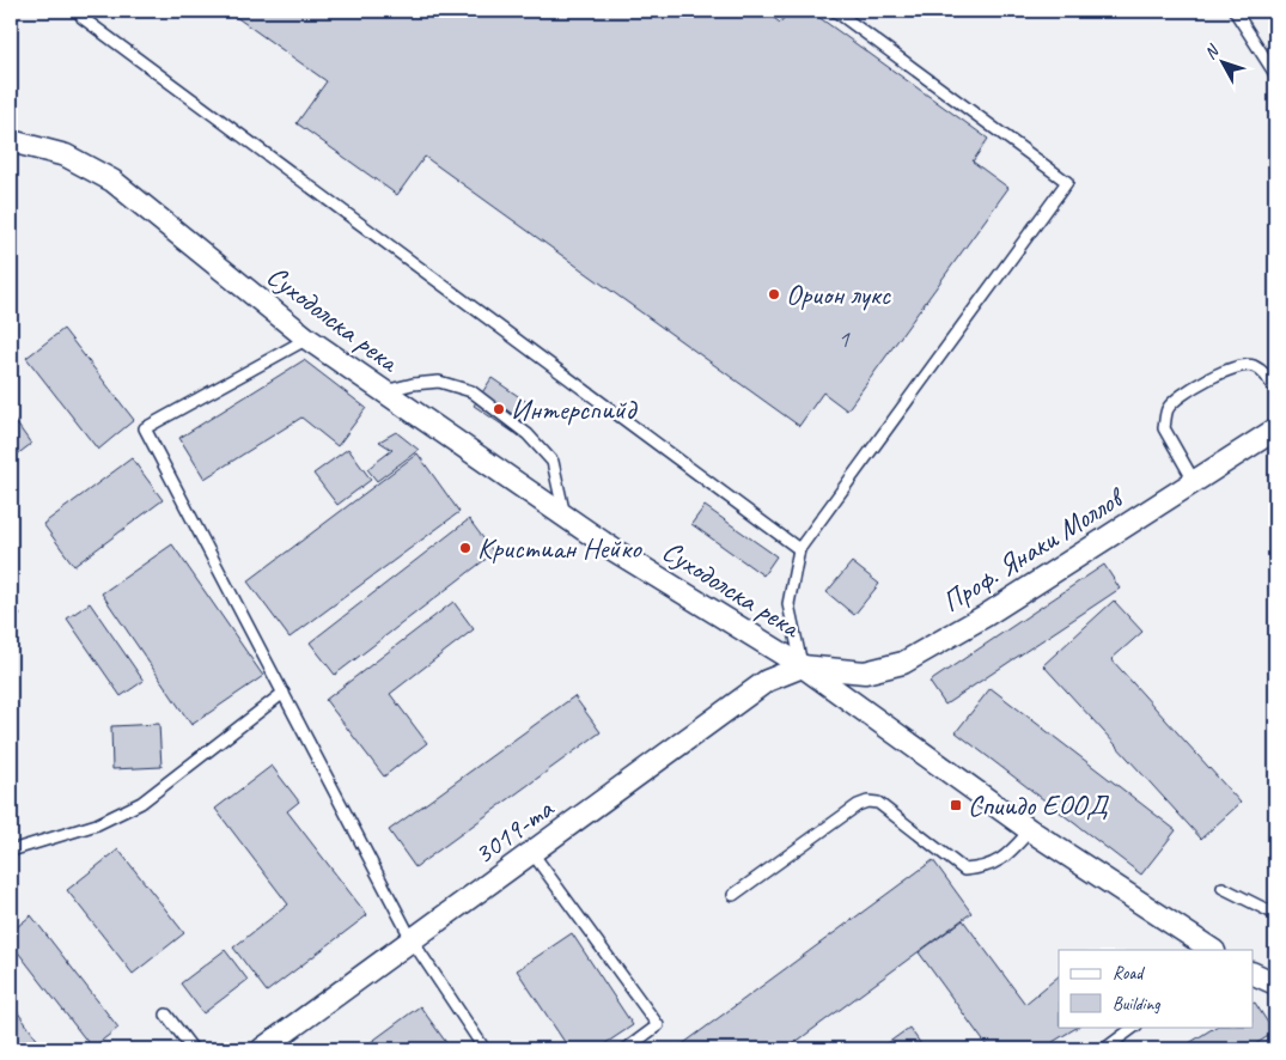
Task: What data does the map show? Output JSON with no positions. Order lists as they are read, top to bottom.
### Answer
{
  "streets": {
    "street": ["Суходолска река", "Проф. Янаки Моллов", "3019-та"]
  },
  "crossings": [
    ["Суходолска река", "Проф. Янаки Моллов"],
    ["Суходолска река", "3019-та"],
    ["Проф. Янаки Моллов", "3019-та"]
  ],
  "places": {
    "other": ["Орион лукс", "Интерспийд", "Кристиан Нейко"],
    "transit": ["Спиидо ЕООД"]
  },
  "house_numbers": ["1"],
  "legend": ["Road", "Building"],
  "north": "top left"
}
